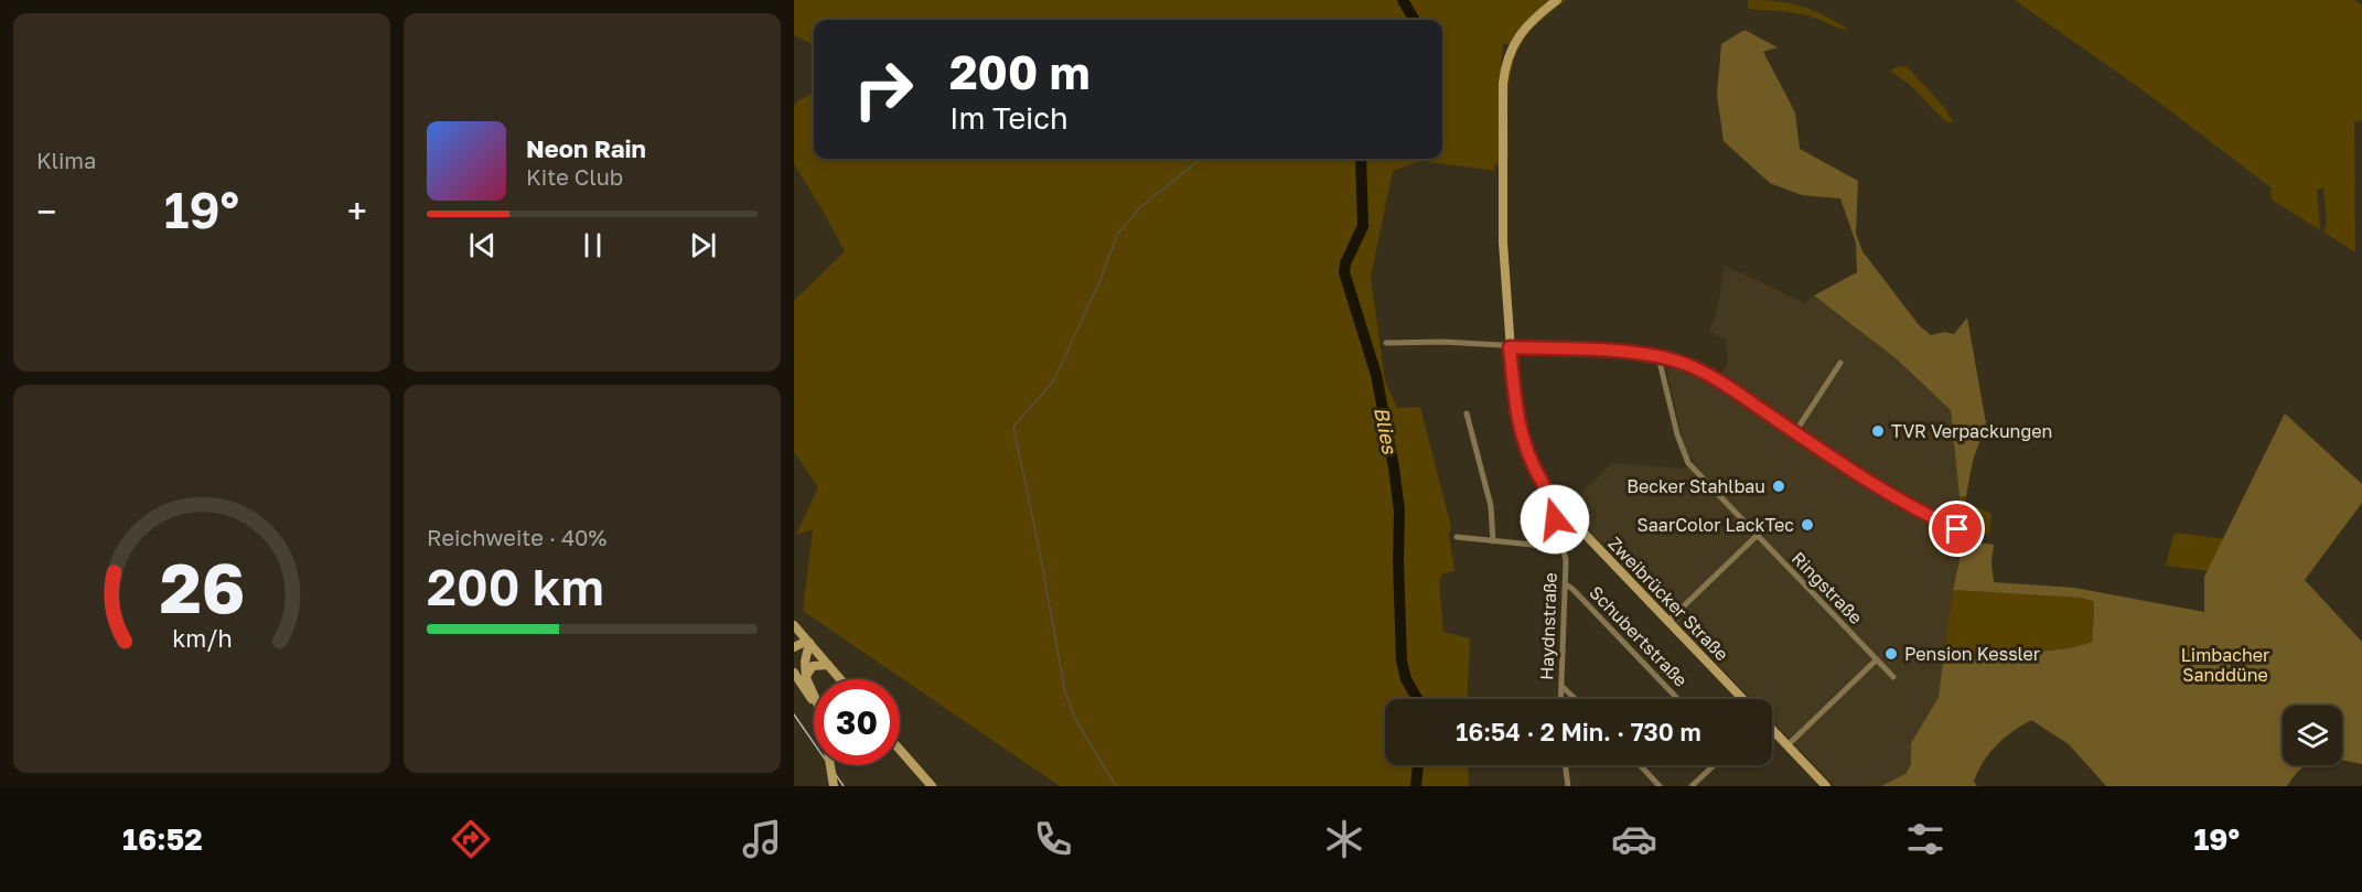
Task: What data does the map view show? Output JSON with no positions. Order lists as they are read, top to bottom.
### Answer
{
  "streets": {
    "street": [
      "Ringstraße",
      "Zweibrücker Straße",
      "Haydnstraße",
      "Schubertstraße"
    ]
  },
  "crossings": [
    ["Zweibrücker Straße", "Haydnstraße"],
    ["Haydnstraße", "Schubertstraße"]
  ],
  "water": ["Blies"],
  "parks": ["Limbacher Sanddüne"],
  "places": [
    "TVR Verpackungen",
    "Becker Stahlbau",
    "SaarColor LackTec",
    "Pension Kessler"
  ],
  "page": {
    "tile": [
      "Klima",
      ["Reichweite · 40%", "200 km"]
    ],
    "turn": ["200 m", "Im Teich"],
    "song": ["Neon Rain", "Kite Club"],
    "heat": ["−", "19°", "+"],
    "limit": "30",
    "trip": "16:54 · 2 Min. · 730 m",
    "tabs": ["16:52", "19°"],
    "gauge": ["26", "km/h"]
  }
}
